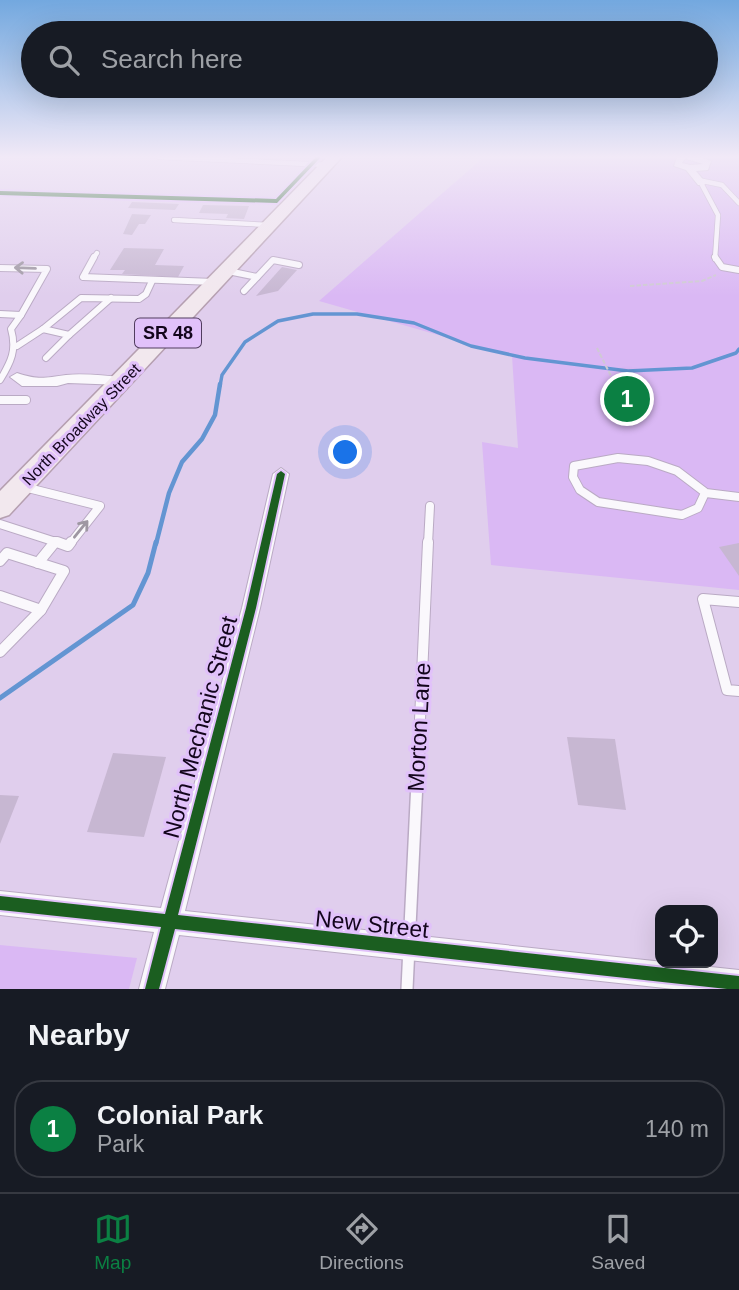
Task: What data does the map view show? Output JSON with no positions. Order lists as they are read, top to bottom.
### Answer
{
  "streets": {
    "main road": ["SR 48", "North Broadway Street"],
    "street": ["North Mechanic Street", "New Street"],
    "lane": ["Morton Lane"]
  },
  "crossings": [
    ["North Mechanic Street", "New Street"],
    ["Morton Lane", "New Street"]
  ],
  "page": {
    "search": "Search here",
    "pins": "1",
    "heading": "Nearby",
    "list": [
      {
        "mark": "1",
        "name": "Colonial Park",
        "note": "Park",
        "value": "140 m"
      }
    ],
    "nav": ["Map", "Directions", "Saved"]
  }
}
